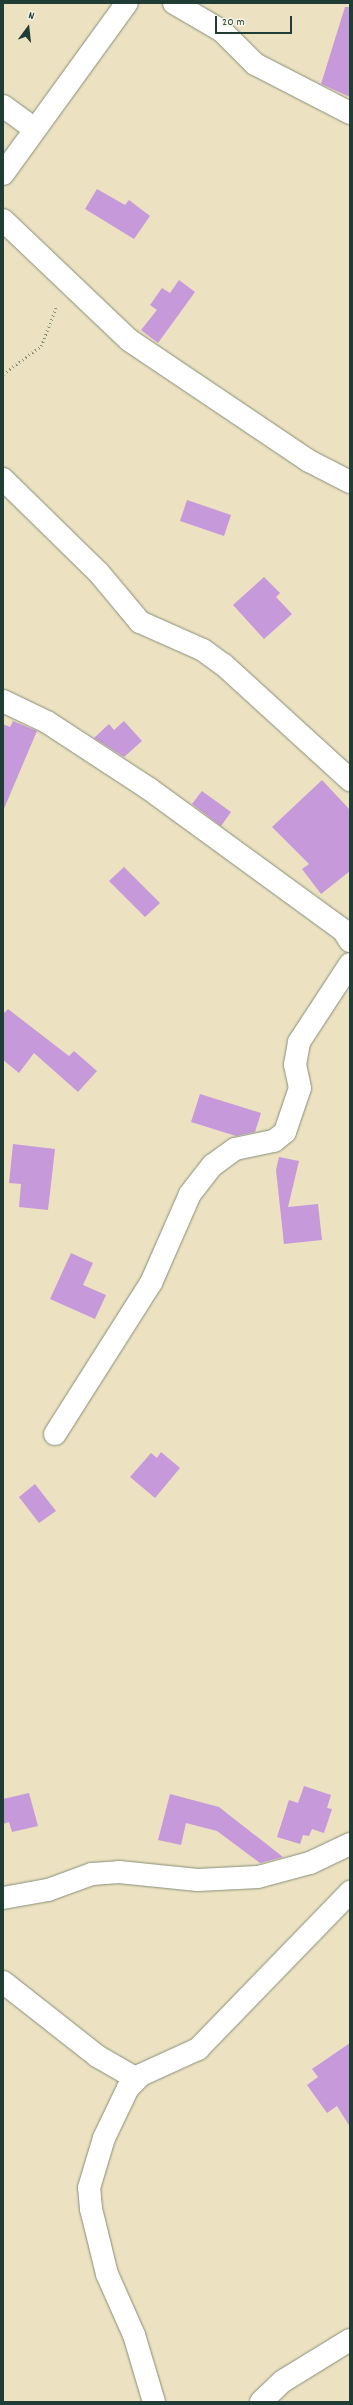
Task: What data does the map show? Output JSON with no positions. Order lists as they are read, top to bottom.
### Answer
{
  "scale_bar": "20 m",
  "north": "top"
}
